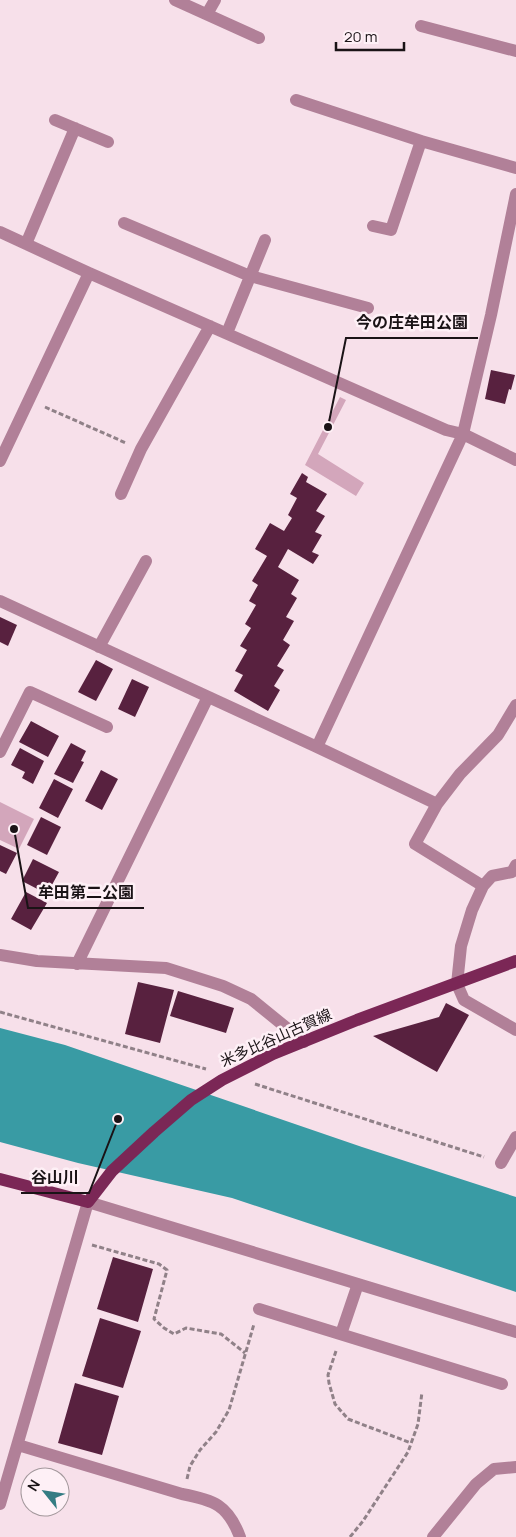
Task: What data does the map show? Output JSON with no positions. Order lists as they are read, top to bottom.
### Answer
{
  "streets": {
    "main road": ["米多比谷山古賀線"]
  },
  "places": ["今の庄牟田公園", "牟田第二公園", "谷山川"],
  "scale_bar": "20 m",
  "north": "top left"
}
